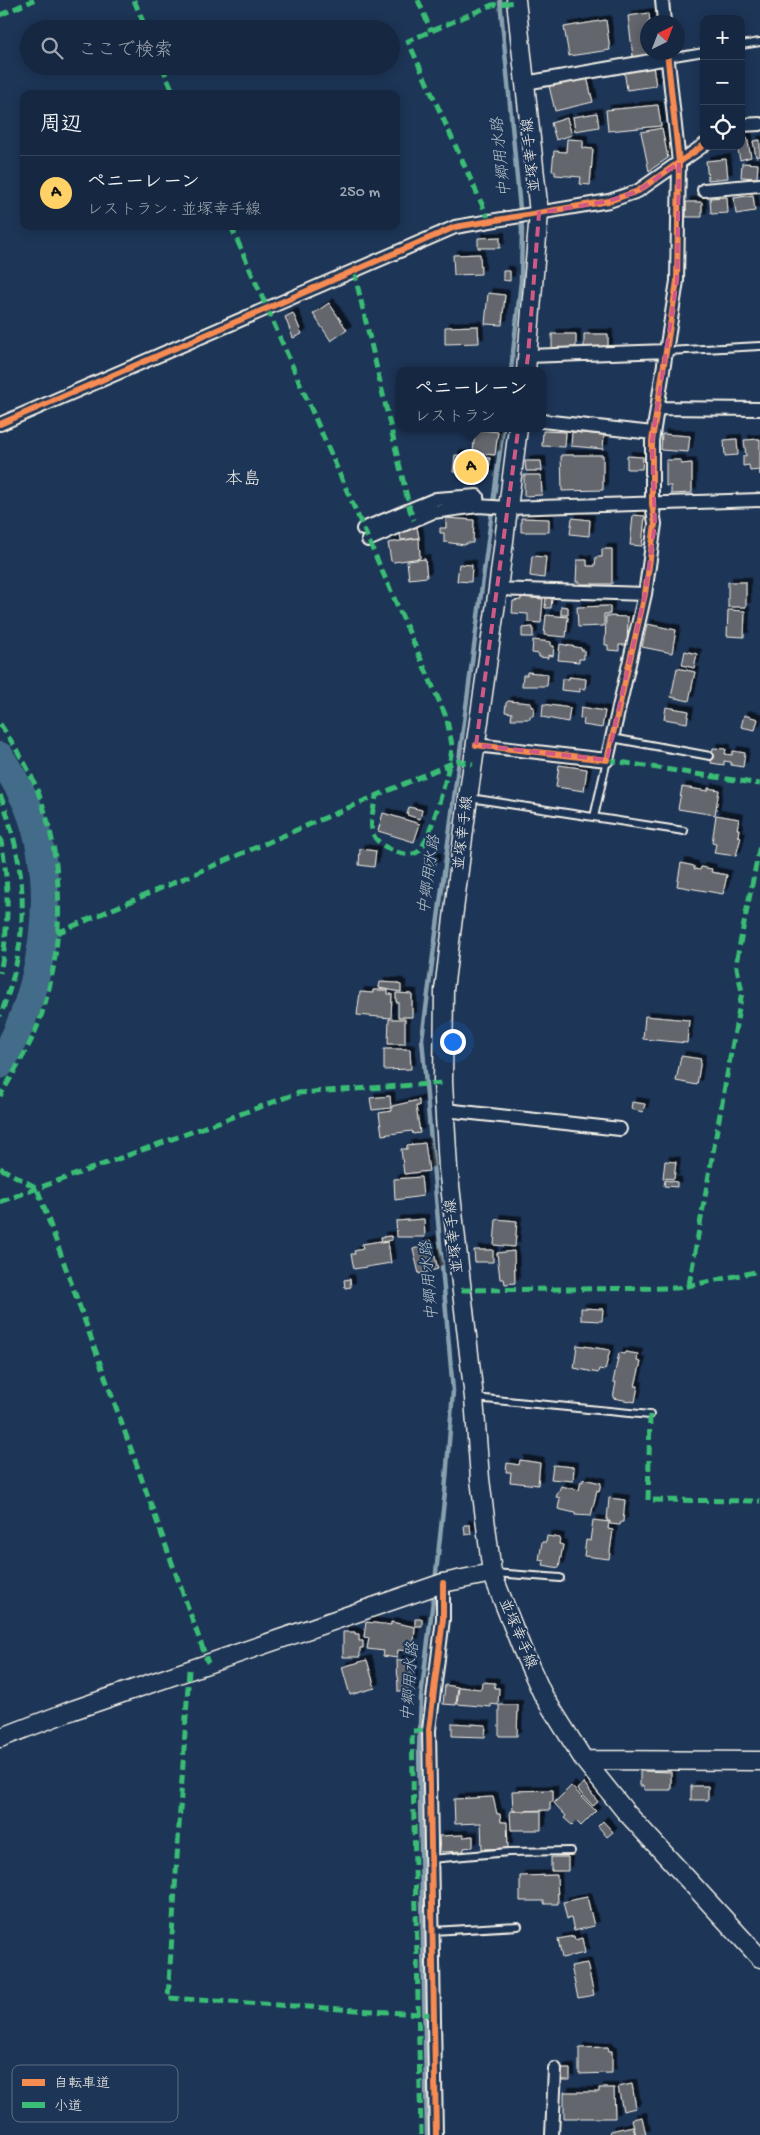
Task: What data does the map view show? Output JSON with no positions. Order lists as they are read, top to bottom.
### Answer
{
  "streets": {
    "main road": ["並塚幸手線"]
  },
  "districts": ["本島"],
  "water": ["中郷用水路"],
  "legend": ["自転車道", "小道"],
  "north": "top right",
  "page": {
    "map_buttons": ["+", "−"],
    "search": "ここで検索",
    "heading": "周辺",
    "list": [
      {
        "mark": "A",
        "name": "ペニーレーン",
        "note": "レストラン · 並塚幸手線",
        "value": "250 m"
      }
    ],
    "popup": ["ペニーレーン", "レストラン"],
    "pins": "A"
  }
}
